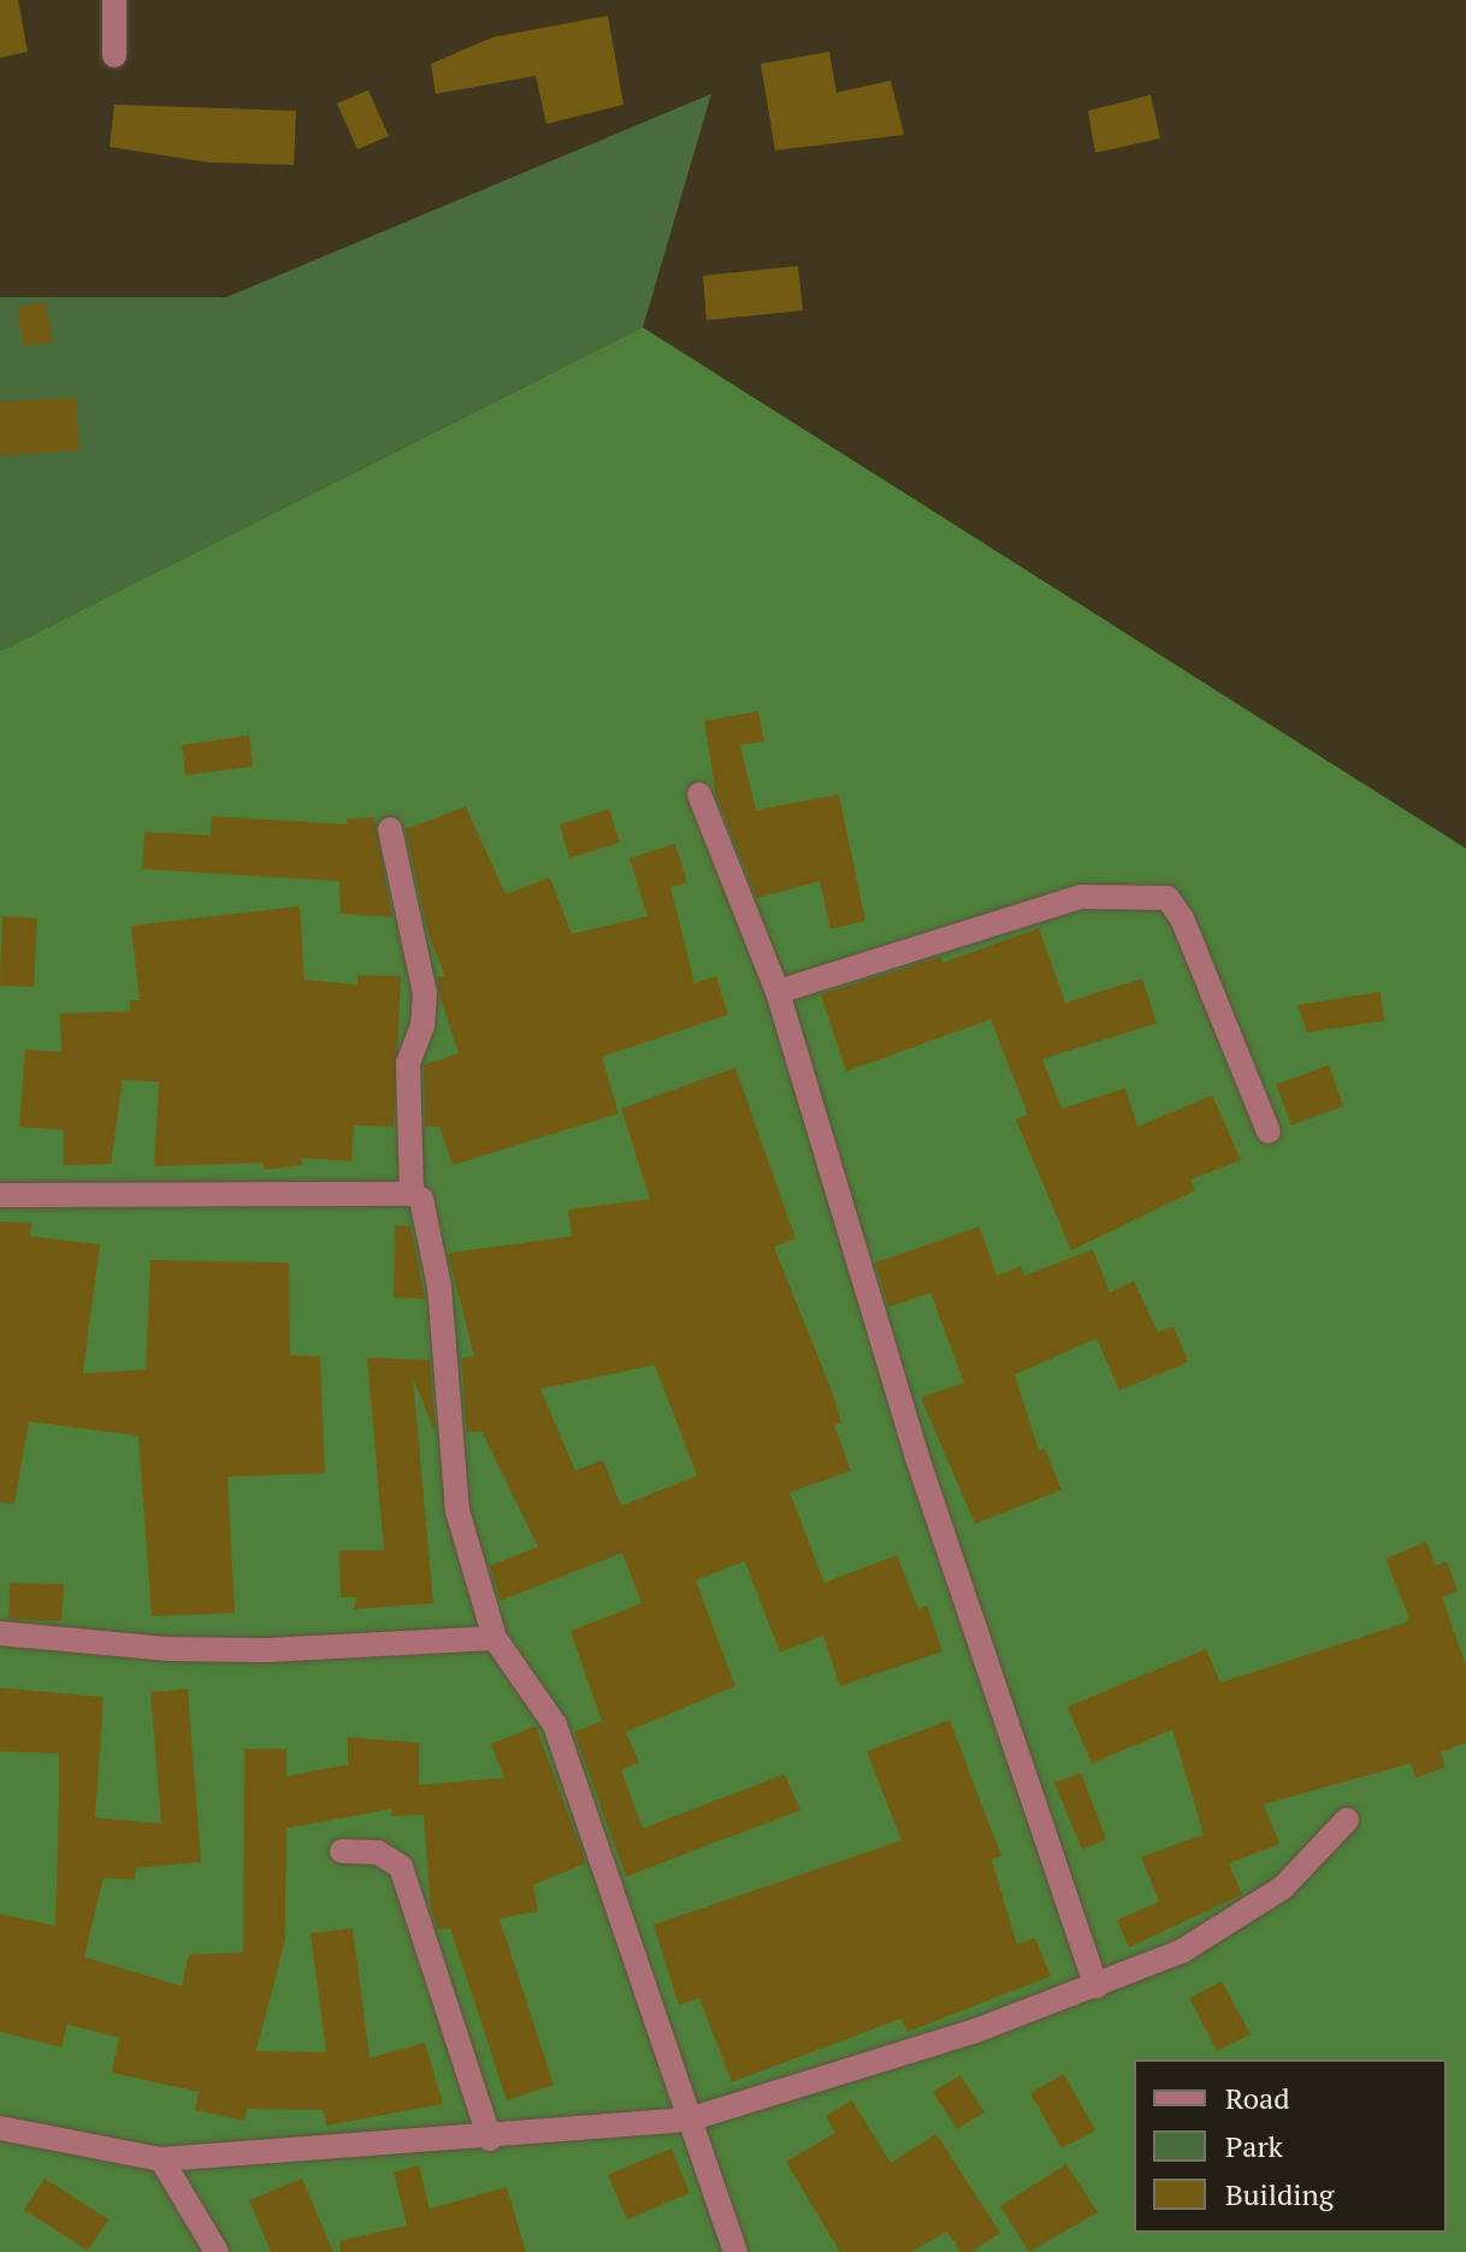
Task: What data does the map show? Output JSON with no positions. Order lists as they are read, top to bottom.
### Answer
{
  "legend": ["Road", "Park", "Building"]
}
